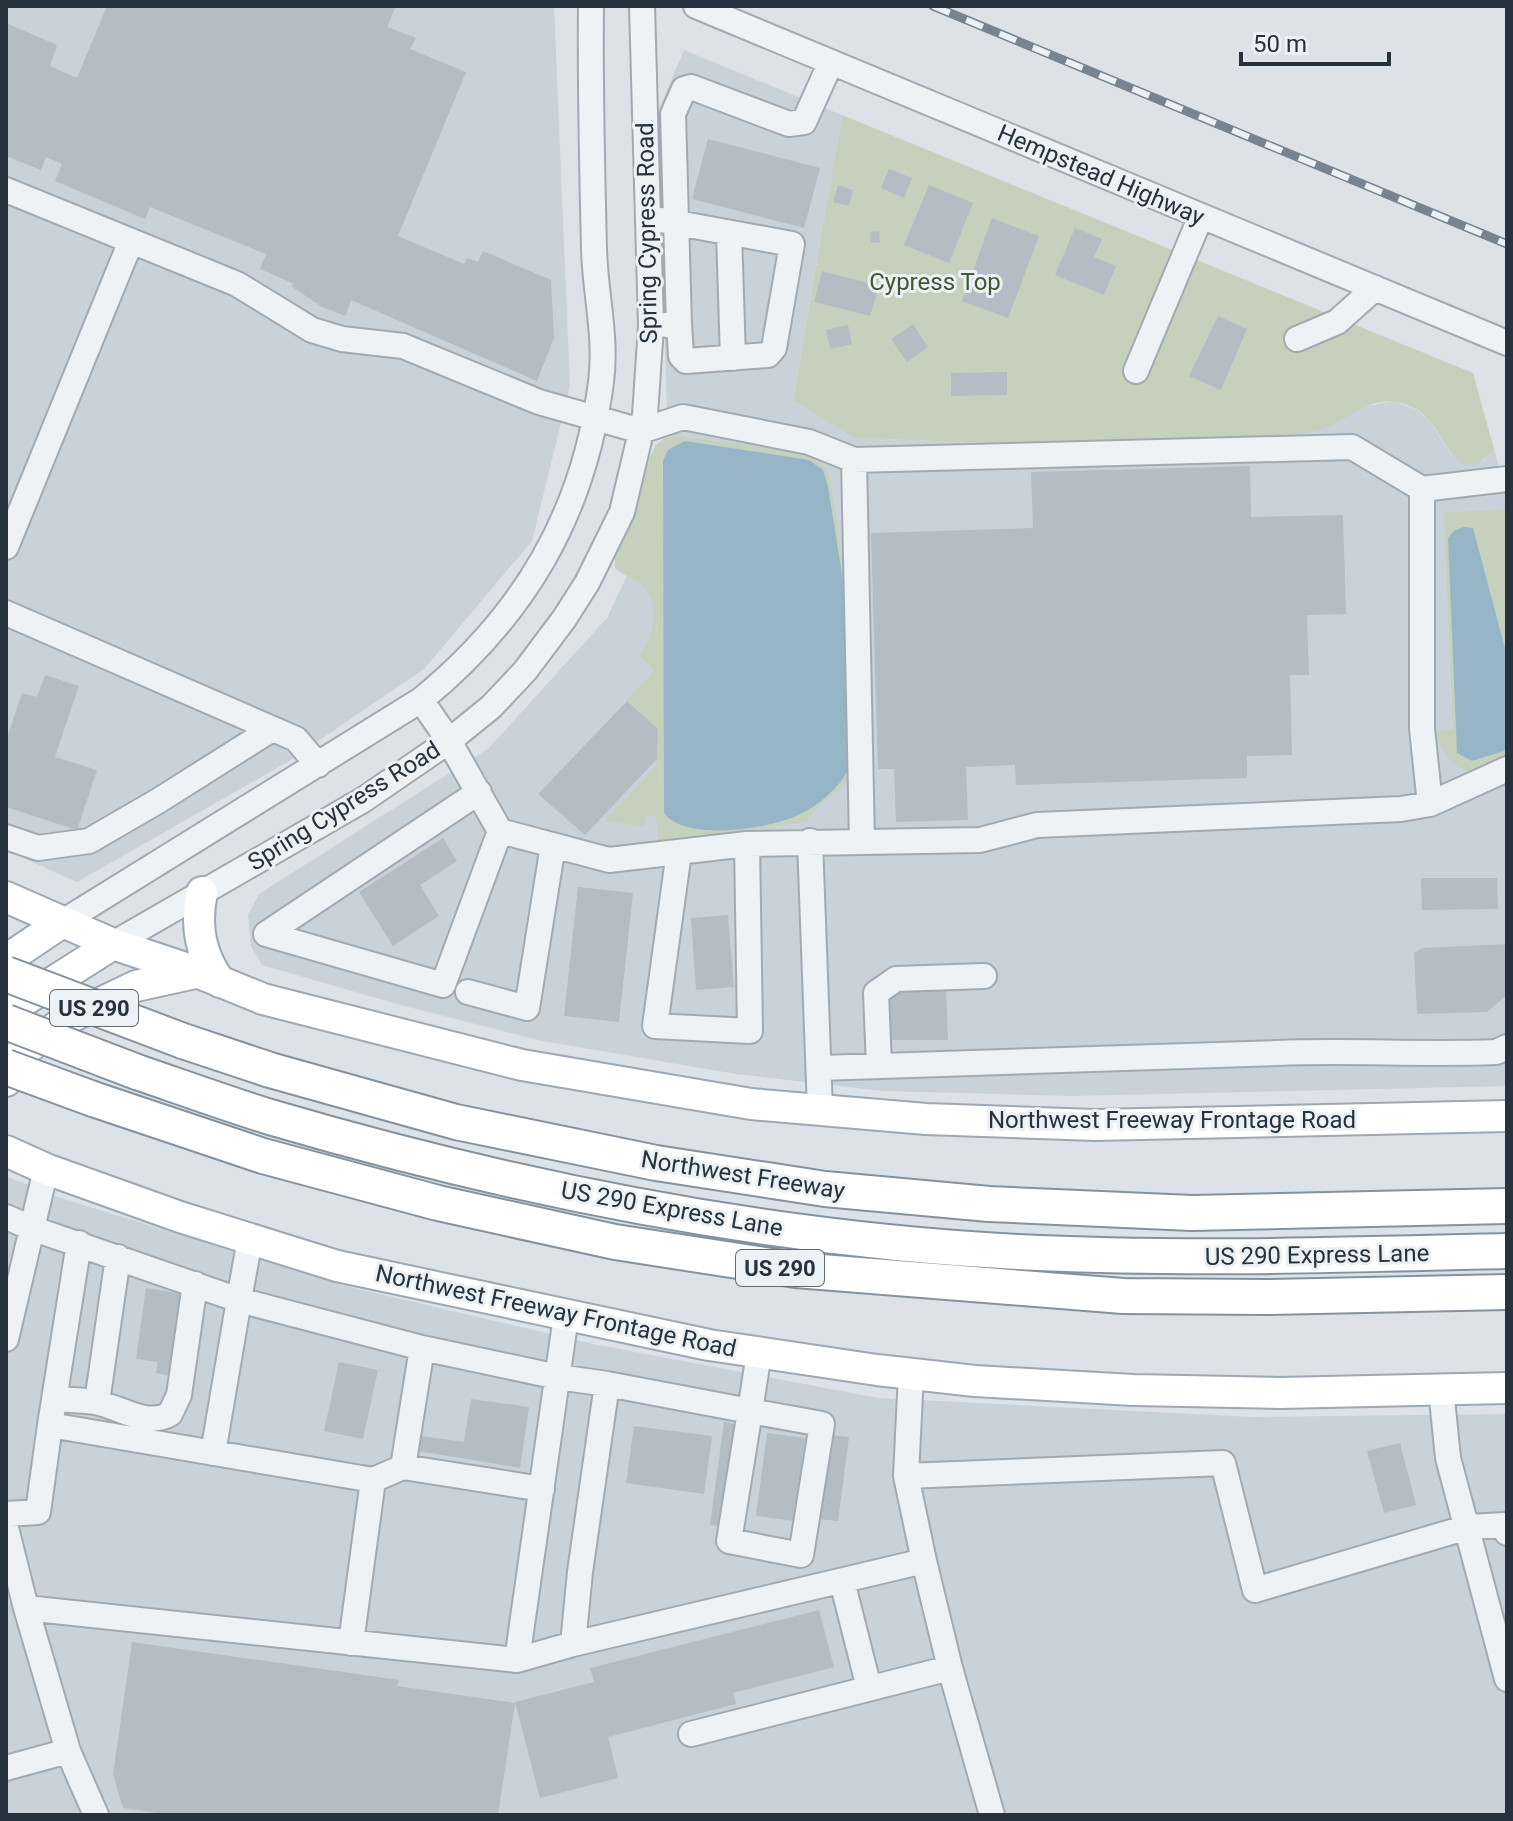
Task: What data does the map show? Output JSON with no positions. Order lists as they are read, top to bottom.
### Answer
{
  "streets": {
    "highway": ["US 290", "Northwest Freeway", "US 290 Express Lane"],
    "main road": ["Spring Cypress Road", "Northwest Freeway Frontage Road"],
    "street": ["Hempstead Highway"]
  },
  "crossings": [
    ["Spring Cypress Road", "Northwest Freeway Frontage Road"]
  ],
  "parks": ["Cypress Top"],
  "scale_bar": "50 m"
}
